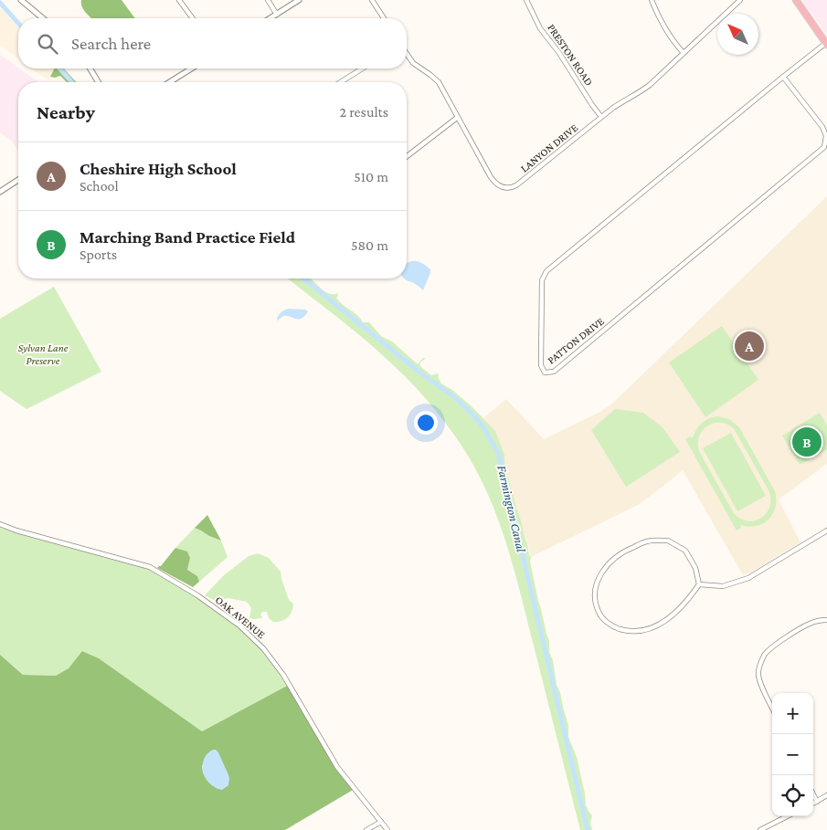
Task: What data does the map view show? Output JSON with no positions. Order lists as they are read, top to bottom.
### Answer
{
  "streets": {
    "street": [
      "PRESTON ROAD",
      "LANYON DRIVE",
      "PATTON DRIVE",
      "OAK AVENUE"
    ]
  },
  "crossings": [
    ["PRESTON ROAD", "LANYON DRIVE"]
  ],
  "water": ["Farmington Canal"],
  "parks": ["Sylvan Lane Preserve"],
  "north": "top left",
  "page": {
    "search": "Search here",
    "heading": ["Nearby", "2 results"],
    "list": [
      {
        "mark": "A",
        "name": "Cheshire High School",
        "note": "School",
        "value": "510 m"
      },
      {
        "mark": "B",
        "name": "Marching Band Practice Field",
        "note": "Sports",
        "value": "580 m"
      }
    ],
    "pins": ["A", "B"],
    "map_buttons": ["+", "−"]
  }
}
